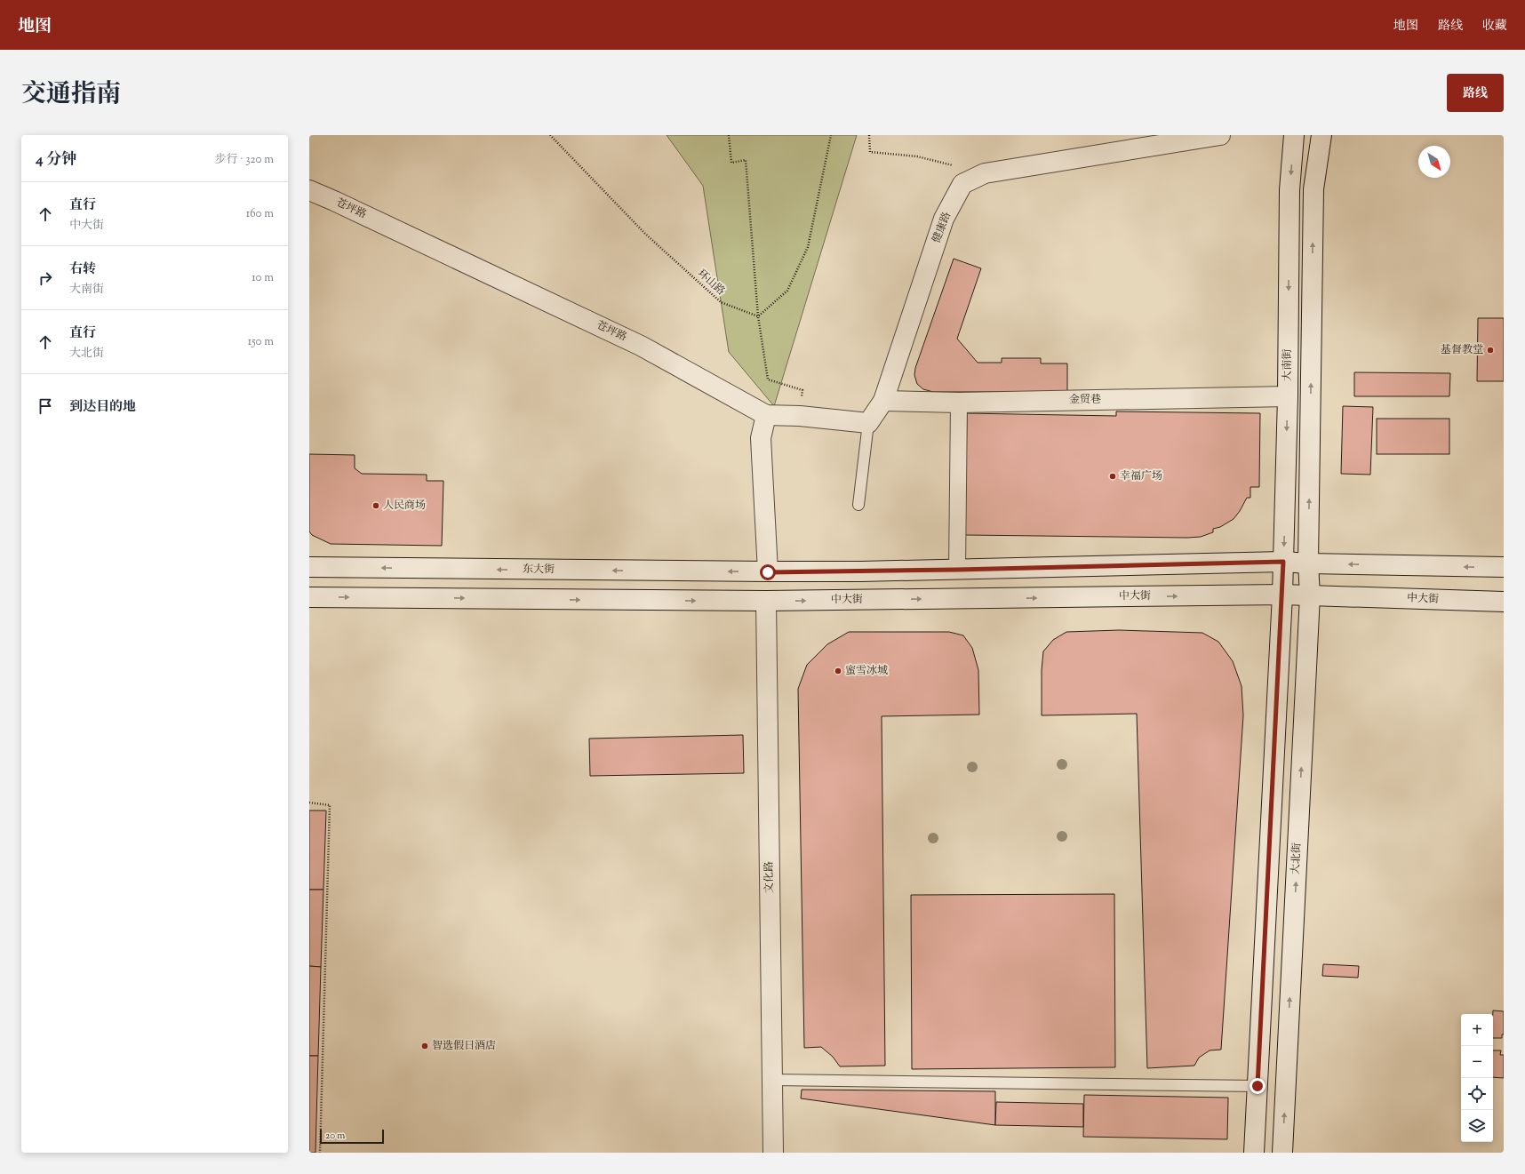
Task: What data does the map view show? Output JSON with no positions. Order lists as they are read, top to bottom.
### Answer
{
  "streets": {
    "main road": [
      "苍坪路",
      "健康路",
      "大南街",
      "金贸巷",
      "东大街",
      "中大街",
      "大北街",
      "文化路"
    ],
    "path": ["环山路"]
  },
  "crossings": [
    ["健康路", "金贸巷"],
    ["大南街", "金贸巷"],
    ["大南街", "中大街"],
    ["中大街", "大北街"],
    ["中大街", "文化路"]
  ],
  "places": [
    "基督教堂",
    "幸福广场",
    "人民商场",
    "蜜雪冰城",
    "智选假日酒店"
  ],
  "scale_bar": "20 m",
  "north": "bottom right",
  "page": {
    "header": "地图",
    "nav": ["地图", "路线", "收藏"],
    "title": "交通指南",
    "buttons": "路线",
    "heading": ["4 分钟", "步行 · 320 m"],
    "list": [
      ["直行", "中大街", "160 m"],
      ["右转", "大南街", "10 m"],
      ["直行", "大北街", "150 m"],
      "到达目的地"
    ],
    "map_buttons": ["+", "−"],
    "scale": "20 m"
  }
}
